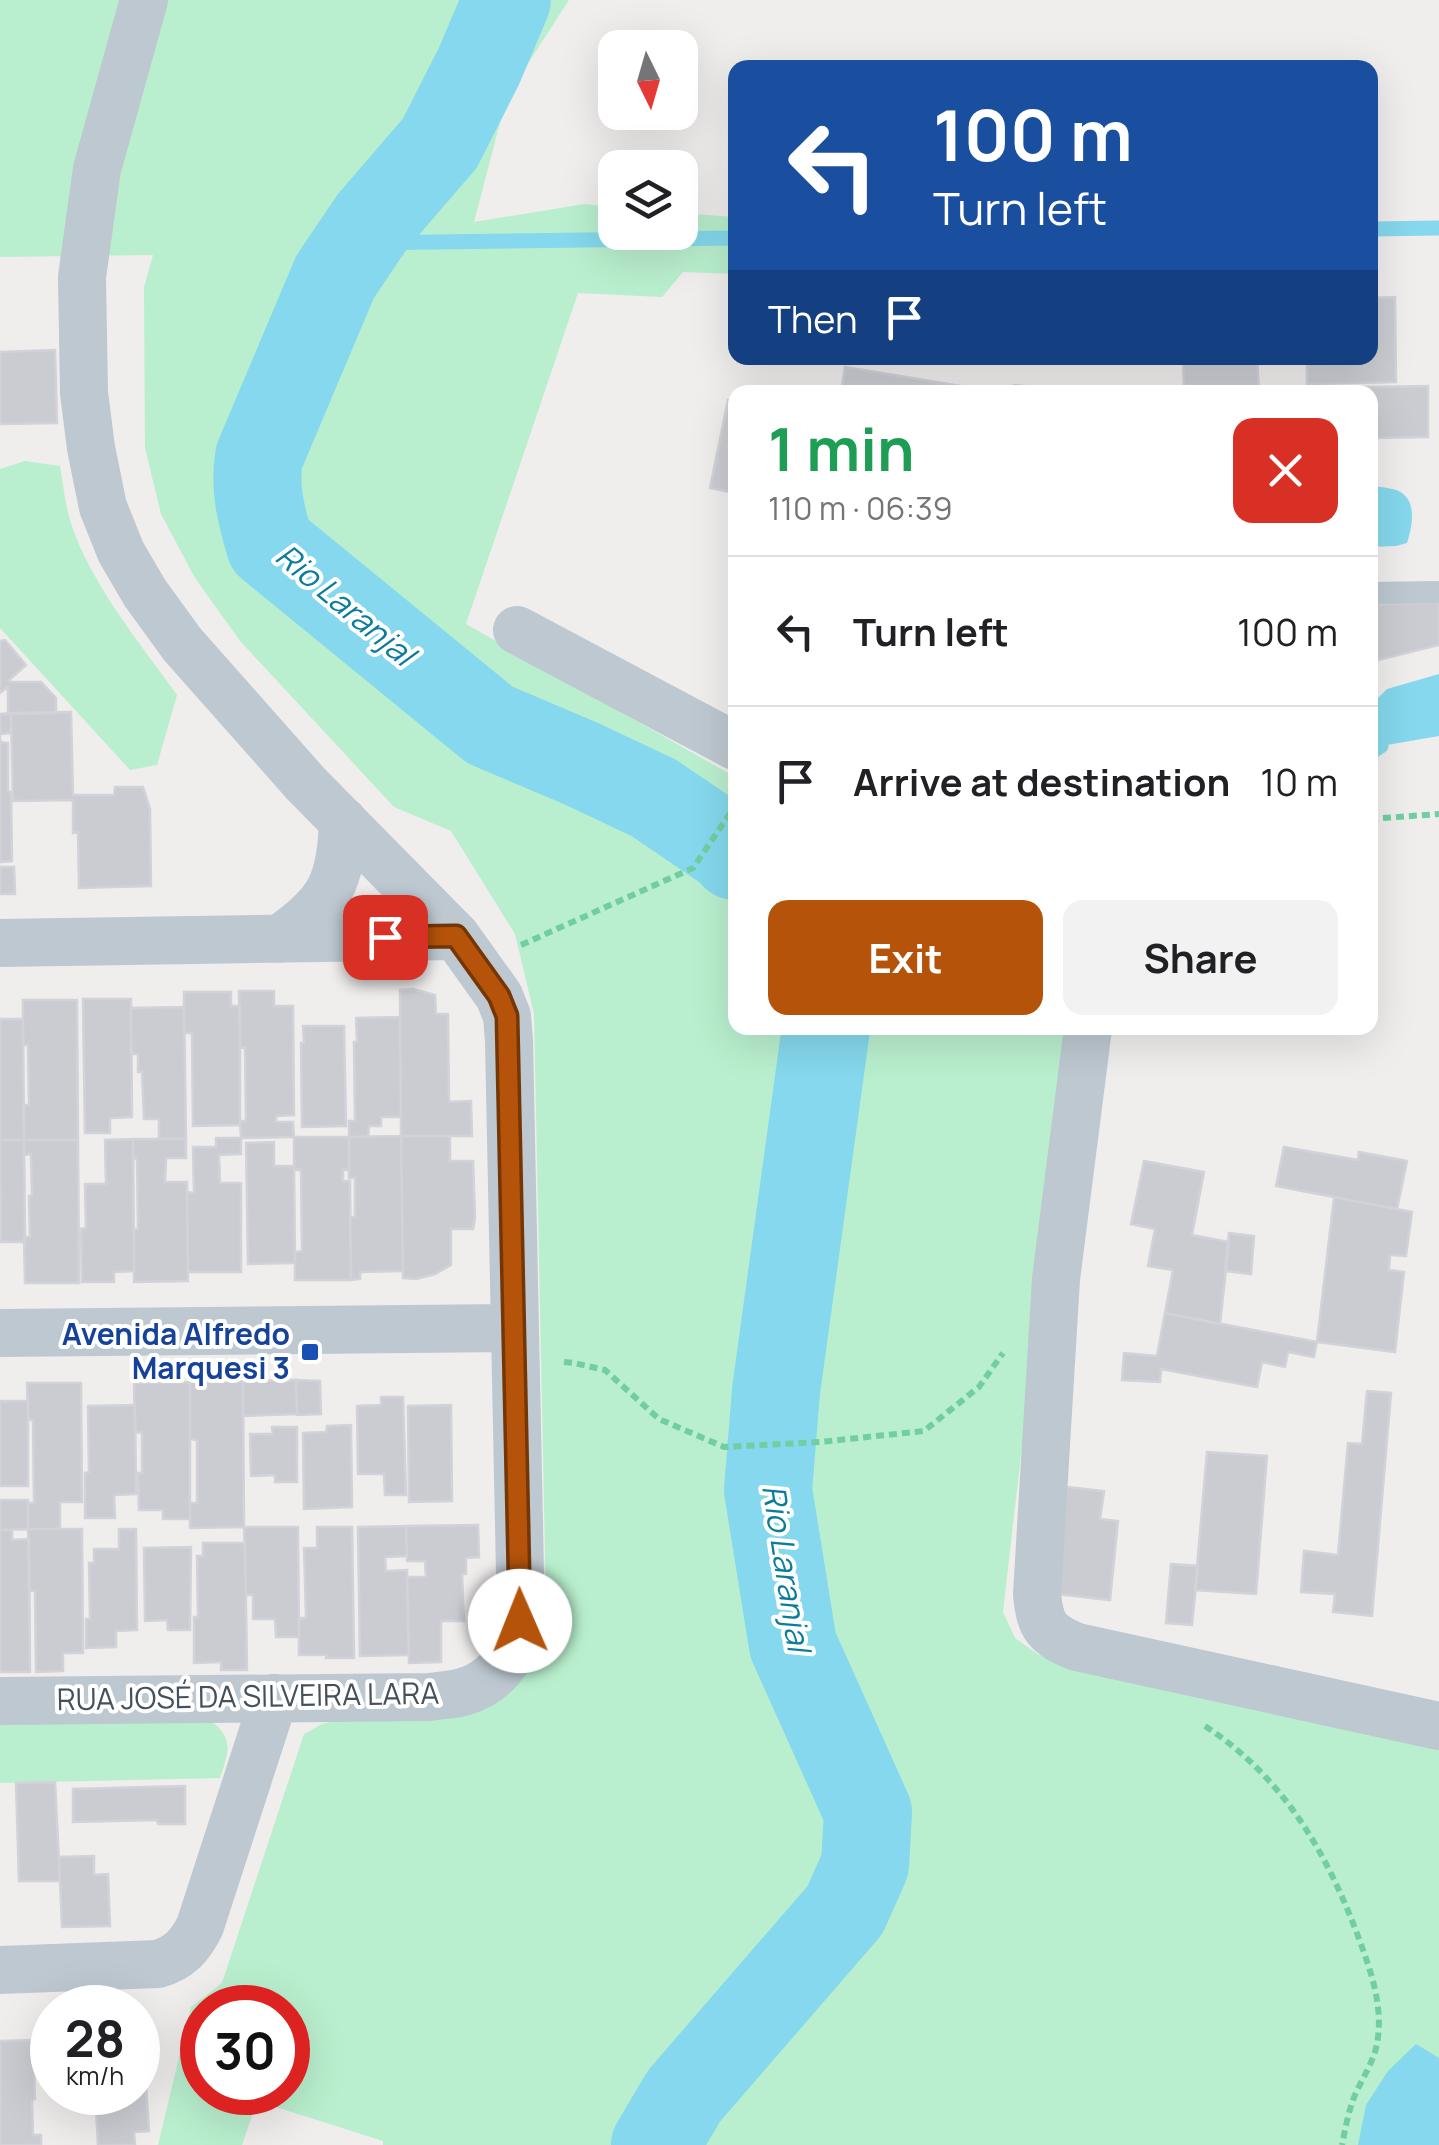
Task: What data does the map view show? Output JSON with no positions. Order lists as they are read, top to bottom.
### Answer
{
  "streets": {
    "street": ["RUA JOSÉ DA SILVEIRA LARA"]
  },
  "water": ["Rio Laranjal"],
  "places": {
    "transit": ["Avenida Alfredo Marquesi 3"]
  },
  "north": "bottom",
  "page": {
    "turn": ["100 m", "Turn left"],
    "then": "Then",
    "heading": ["1 min", "110 m · 06:39"],
    "list": [
      {
        "name": "Turn left",
        "value": "100 m"
      },
      {
        "name": "Arrive at destination",
        "value": "10 m"
      }
    ],
    "buttons": ["Exit", "Share"],
    "speed": "28 km/h",
    "limit": "30"
  }
}
